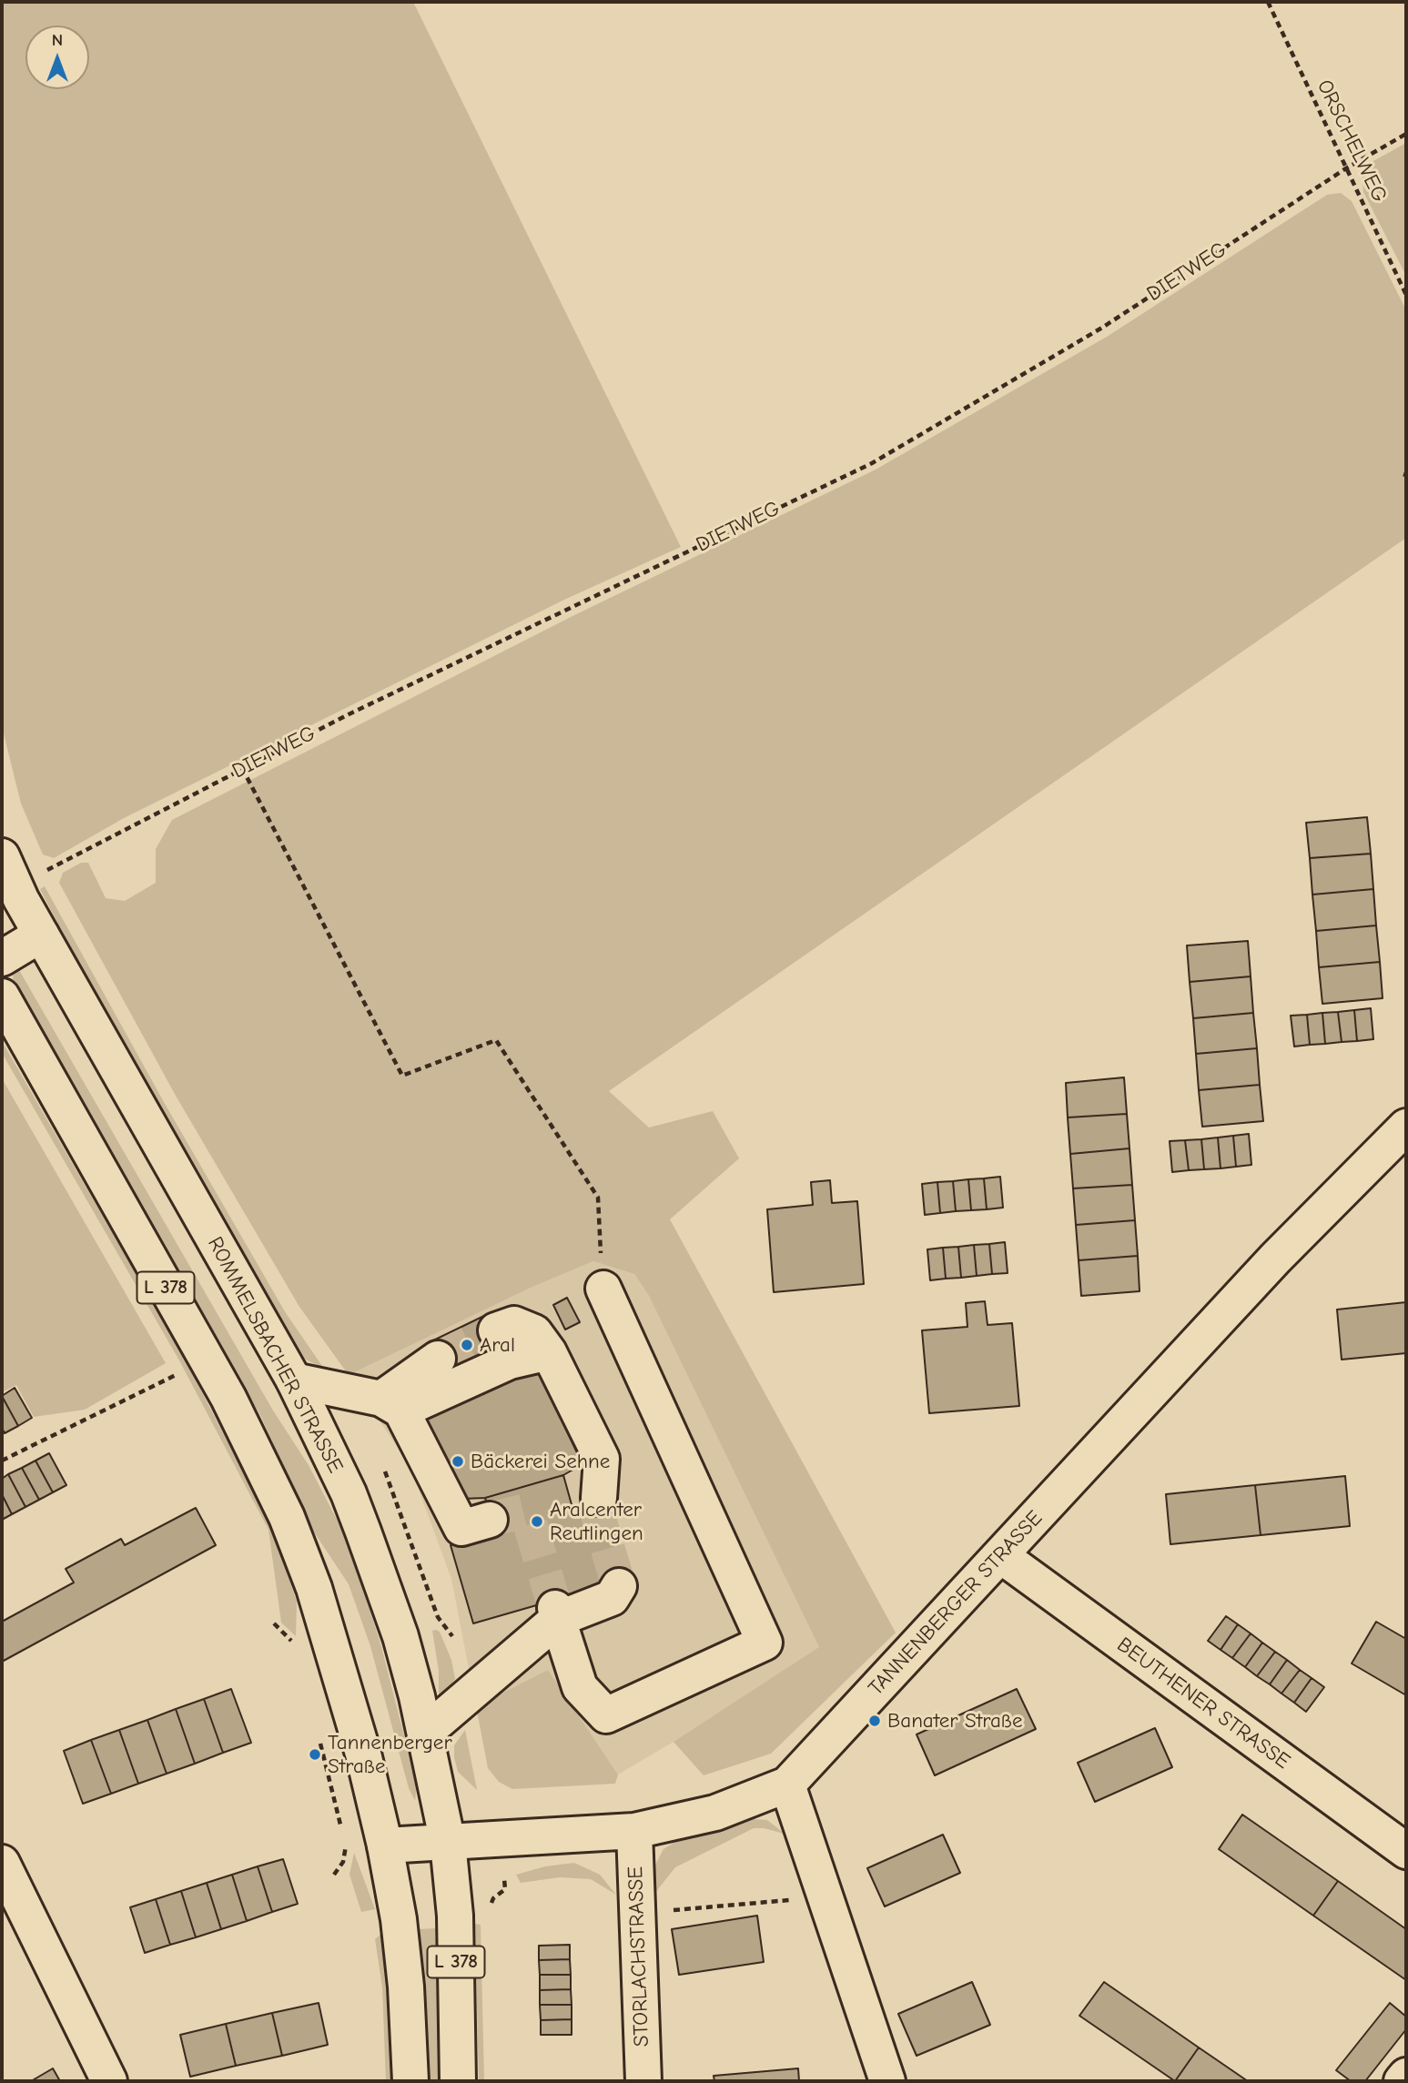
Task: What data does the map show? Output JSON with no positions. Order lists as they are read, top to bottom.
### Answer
{
  "streets": {
    "main road": [
      "L 378",
      "ROMMELSBACHER STRASSE",
      "TANNENBERGER STRASSE",
      "BEUTHENER STRASSE",
      "STORLACHSTRASSE"
    ],
    "path": ["ORSCHELWEG", "DIETWEG"]
  },
  "crossings": [
    ["ORSCHELWEG", "DIETWEG"],
    ["L 378", "TANNENBERGER STRASSE"],
    ["ROMMELSBACHER STRASSE", "TANNENBERGER STRASSE"],
    ["TANNENBERGER STRASSE", "BEUTHENER STRASSE"],
    ["TANNENBERGER STRASSE", "STORLACHSTRASSE"]
  ],
  "places": [
    "Aral",
    "Bäckerei Sehne",
    "Aralcenter Reutlingen",
    "Banater Straße",
    "Tannenberger Straße"
  ],
  "north": "top"
}
